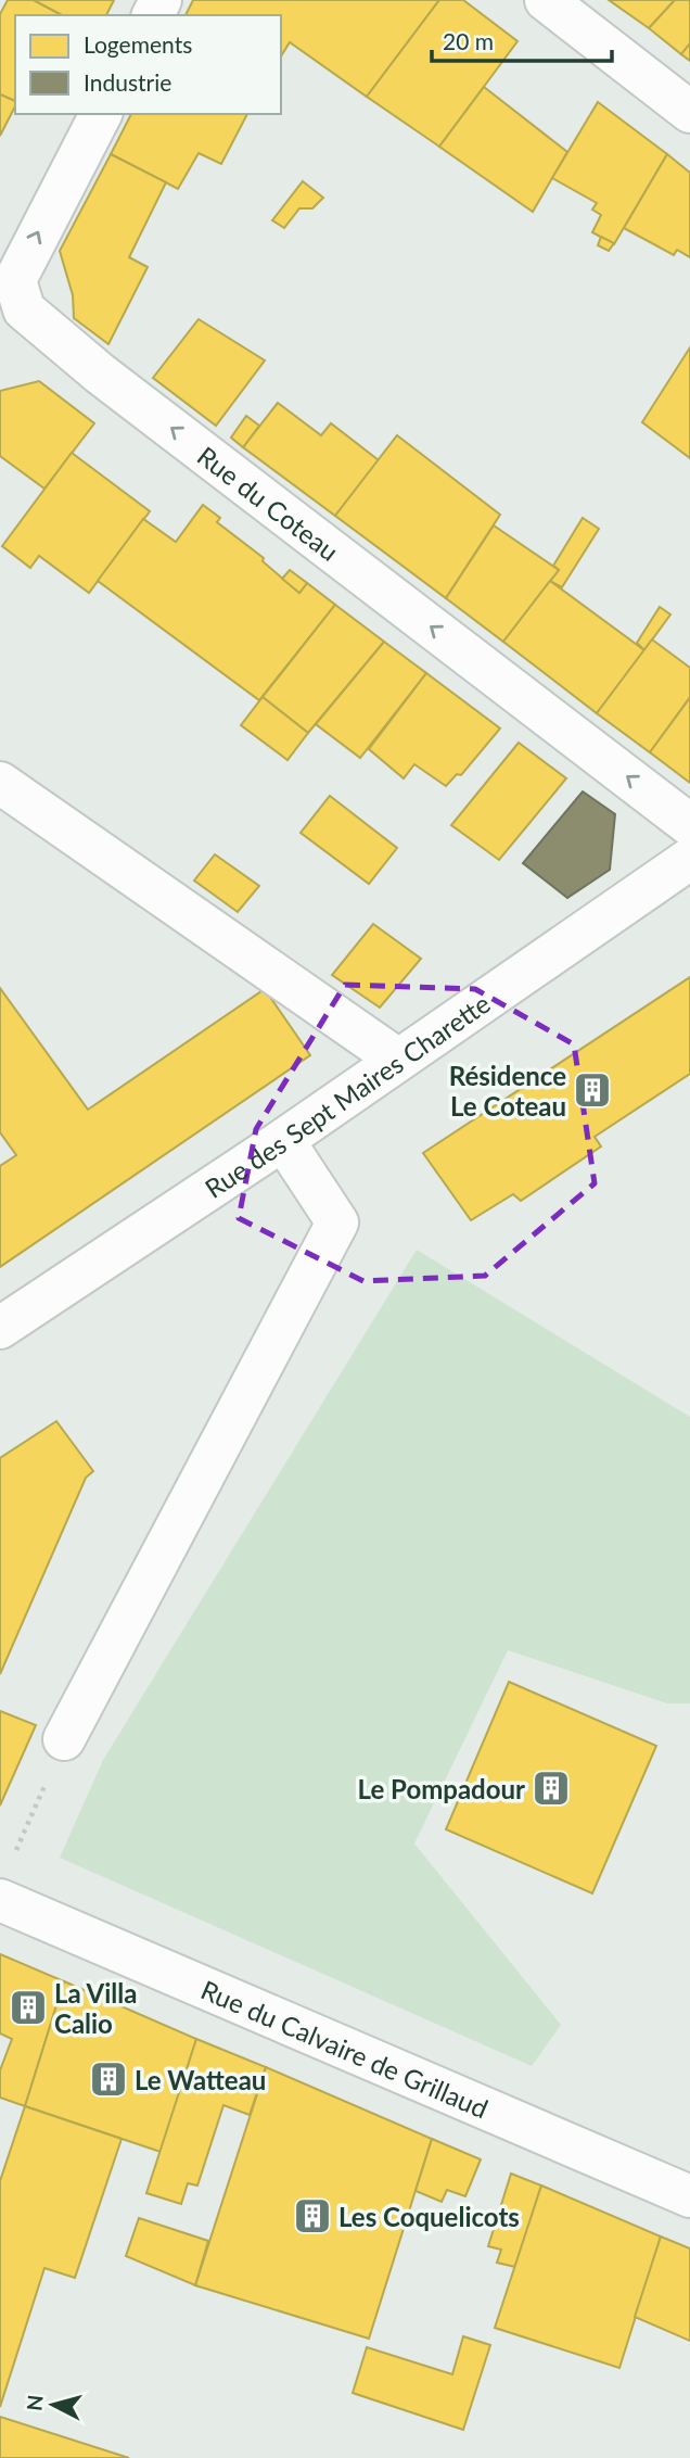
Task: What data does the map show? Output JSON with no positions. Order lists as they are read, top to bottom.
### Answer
{
  "streets": {
    "street": ["Rue du Coteau", "Rue des Sept Maires Charette", "Rue du Calvaire de Grillaud"]
  },
  "one_way": ["Rue du Coteau"],
  "places": {
    "building": [
      "Résidence Le Coteau",
      "Le Pompadour",
      "La Villa Calio",
      "Le Watteau",
      "Les Coquelicots"
    ]
  },
  "legend": ["Logements", "Industrie"],
  "scale_bar": "20 m",
  "north": "left"
}
